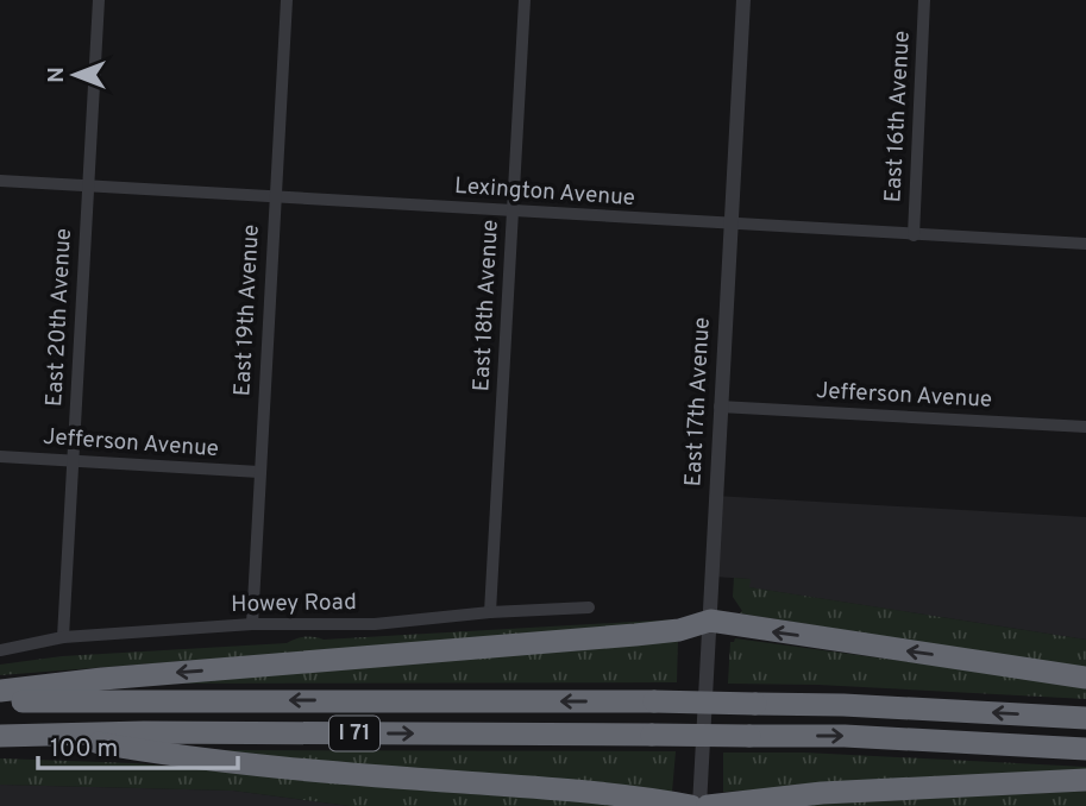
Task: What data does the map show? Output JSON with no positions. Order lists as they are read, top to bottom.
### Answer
{
  "streets": {
    "highway": ["I 71"],
    "street": [
      "East 16th Avenue",
      "Lexington Avenue",
      "East 18th Avenue",
      "East 19th Avenue",
      "East 20th Avenue",
      "Jefferson Avenue",
      "East 17th Avenue",
      "Howey Road"
    ]
  },
  "crossings": [
    ["East 16th Avenue", "Lexington Avenue"],
    ["Lexington Avenue", "East 18th Avenue"],
    ["Lexington Avenue", "East 19th Avenue"],
    ["Lexington Avenue", "East 20th Avenue"],
    ["Lexington Avenue", "East 17th Avenue"],
    ["East 18th Avenue", "Howey Road"],
    ["East 19th Avenue", "Jefferson Avenue"],
    ["East 19th Avenue", "Howey Road"],
    ["East 20th Avenue", "Jefferson Avenue"],
    ["East 20th Avenue", "Howey Road"],
    ["Jefferson Avenue", "East 17th Avenue"]
  ],
  "scale_bar": "100 m",
  "north": "left"
}
